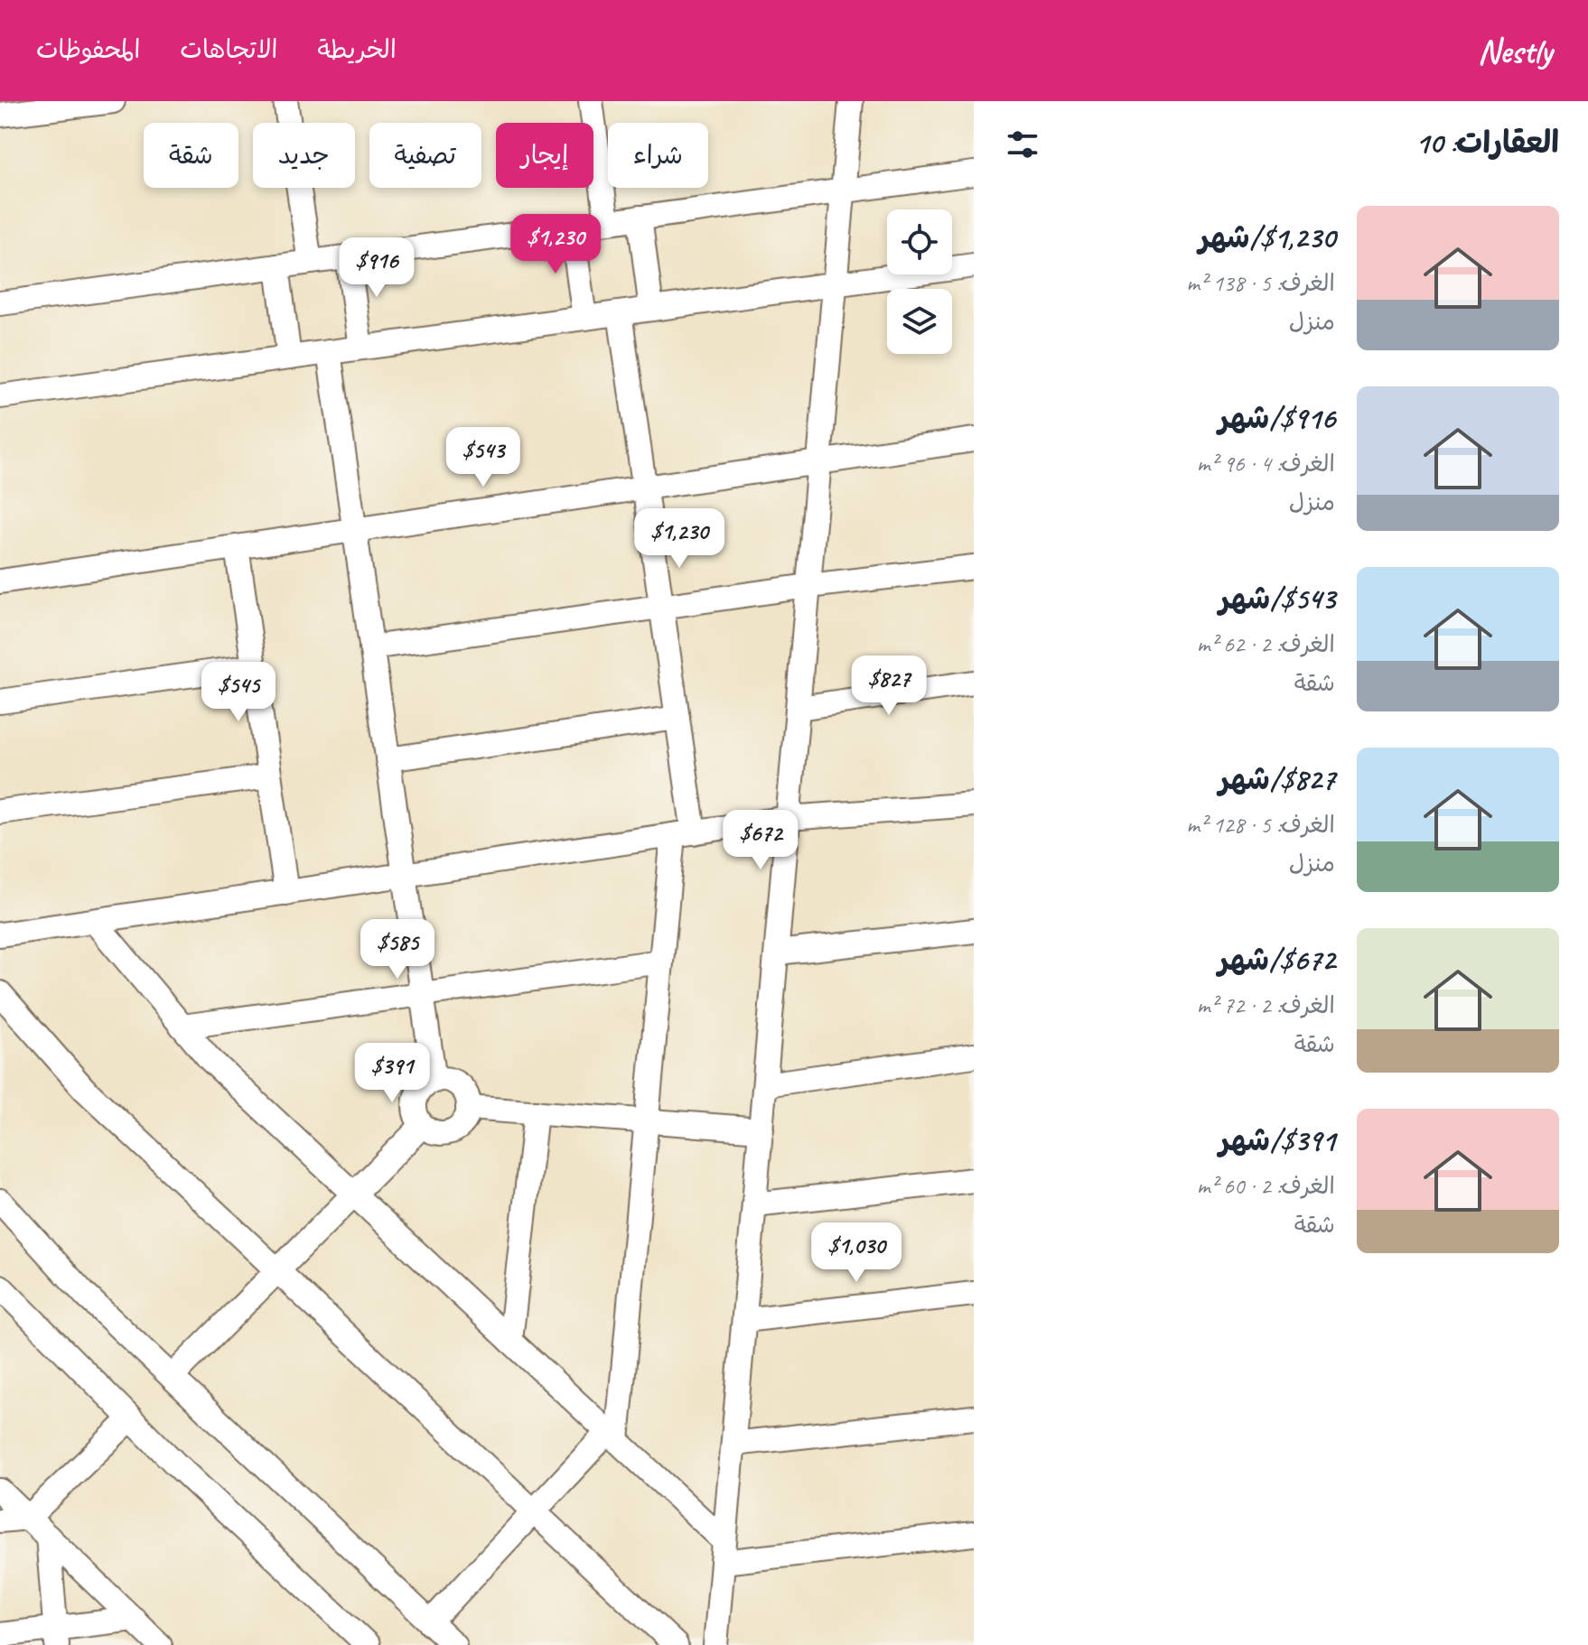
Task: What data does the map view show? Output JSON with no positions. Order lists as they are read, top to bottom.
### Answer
{
  "page": {
    "header": "Nestly",
    "nav": ["الخريطة", "الاتجاهات", "المحفوظات"],
    "heading": "العقارات: 10",
    "chip": [
      "شراء",
      "إيجار",
      "تصفية",
      "جديد",
      "شقة"
    ],
    "list": [
      {
        "name": "$1,230/شهر",
        "note": "الغرف: 5 · 138 m² · منزل"
      },
      {
        "name": "$916/شهر",
        "note": "الغرف: 4 · 96 m² · منزل"
      },
      {
        "name": "$543/شهر",
        "note": "الغرف: 2 · 62 m² · شقة"
      },
      {
        "name": "$827/شهر",
        "note": "الغرف: 5 · 128 m² · منزل"
      },
      {
        "name": "$672/شهر",
        "note": "الغرف: 2 · 72 m² · شقة"
      },
      {
        "name": "$391/شهر",
        "note": "الغرف: 2 · 60 m² · شقة"
      }
    ],
    "price": [
      "$1,230",
      "$916",
      "$543",
      "$1,230",
      "$827",
      "$545",
      "$672",
      "$585",
      "$391",
      "$1,030"
    ]
  }
}
